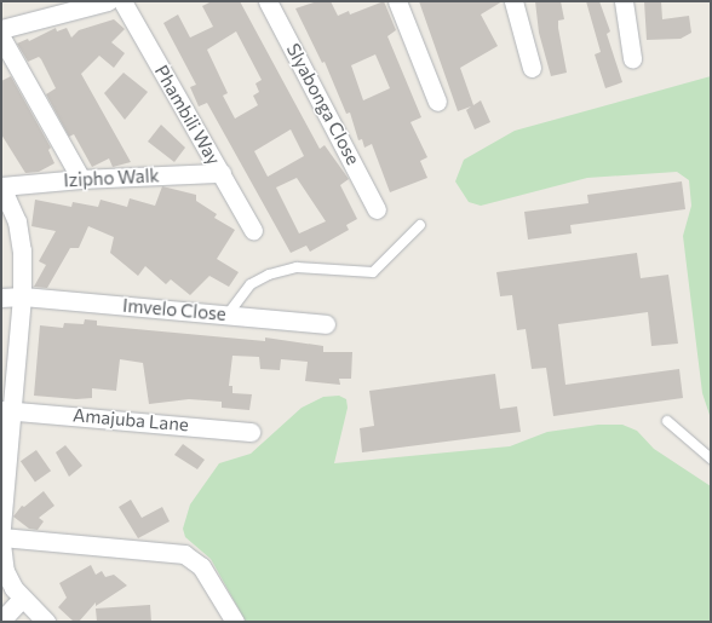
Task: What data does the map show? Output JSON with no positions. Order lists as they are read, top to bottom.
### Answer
{
  "streets": {
    "street": [
      "Slyabonga Close",
      "Phambili Way",
      "Izipho Walk",
      "Imvelo Close",
      "Amajuba Lane"
    ]
  },
  "crossings": [
    ["Phambili Way", "Izipho Walk"]
  ]
}
